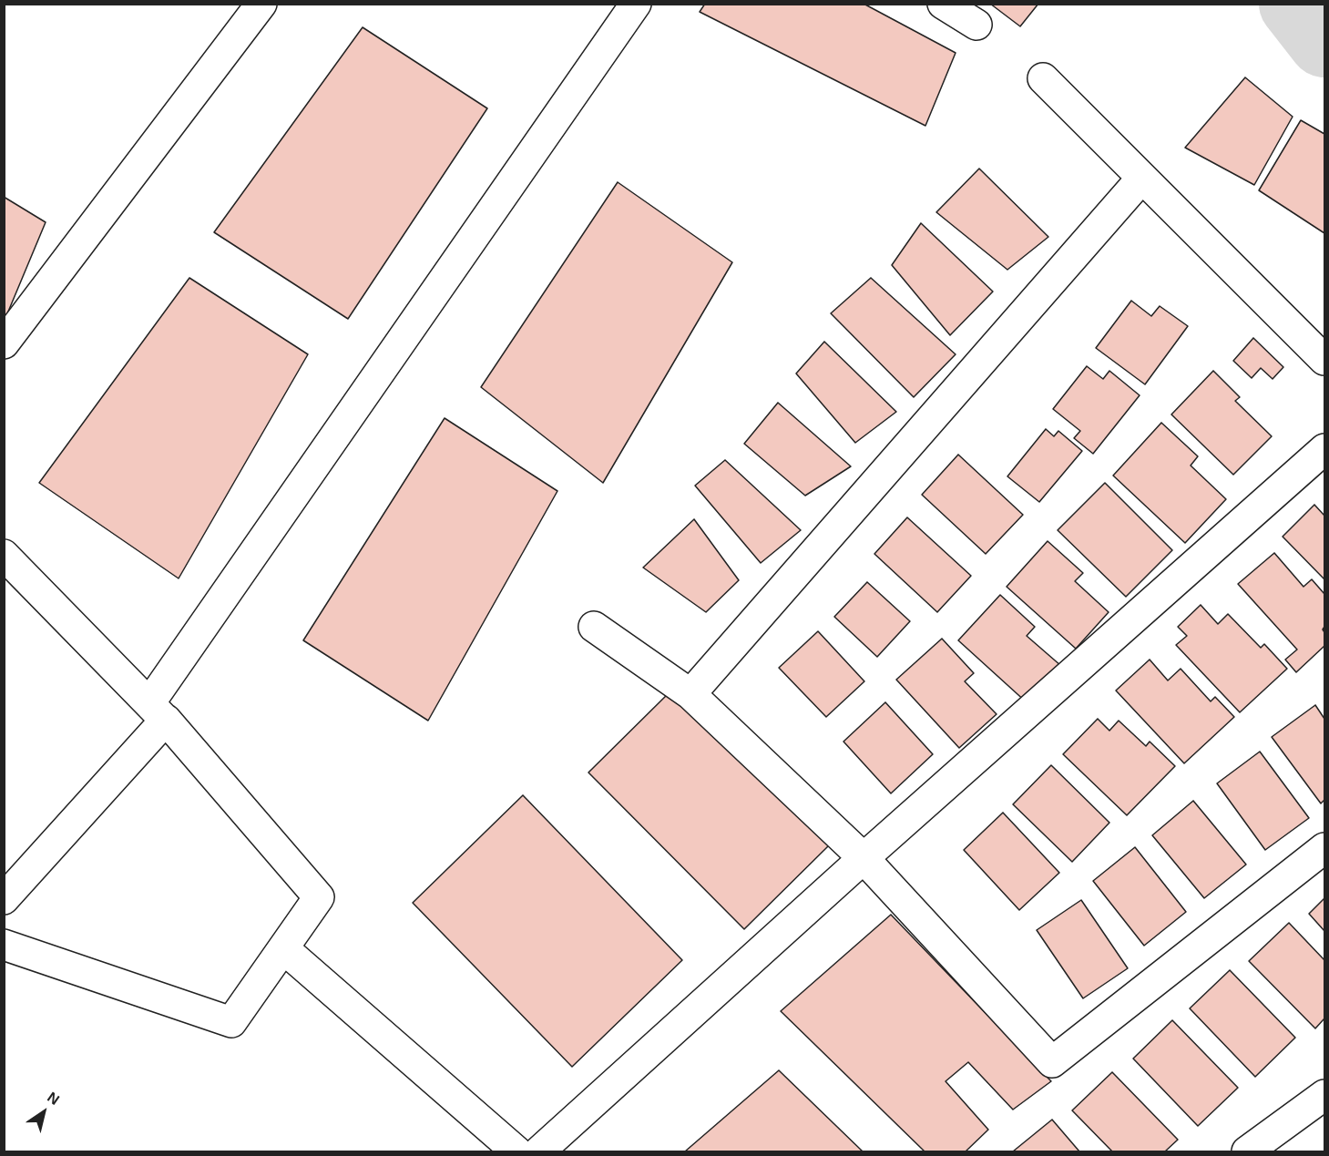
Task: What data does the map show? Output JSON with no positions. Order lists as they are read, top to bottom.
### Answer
{
  "north": "top right"
}
